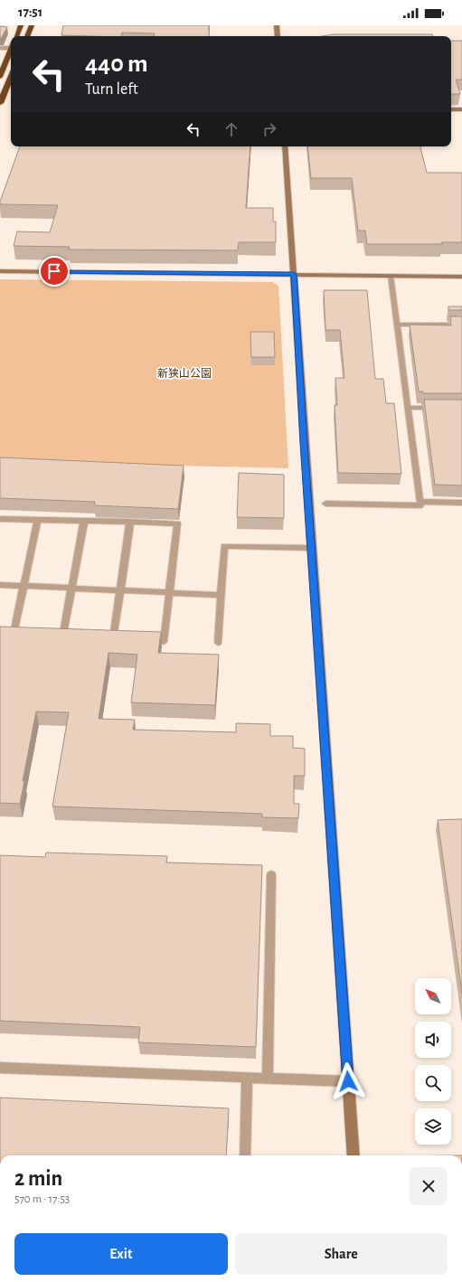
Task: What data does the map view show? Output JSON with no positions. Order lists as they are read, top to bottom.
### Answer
{
  "parks": ["新狭山公園"],
  "north": "top left",
  "page": {
    "status": "17:51",
    "turn": ["440 m", "Turn left"],
    "heading": ["2 min", "570 m · 17:53"],
    "buttons": ["Exit", "Share"]
  }
}
